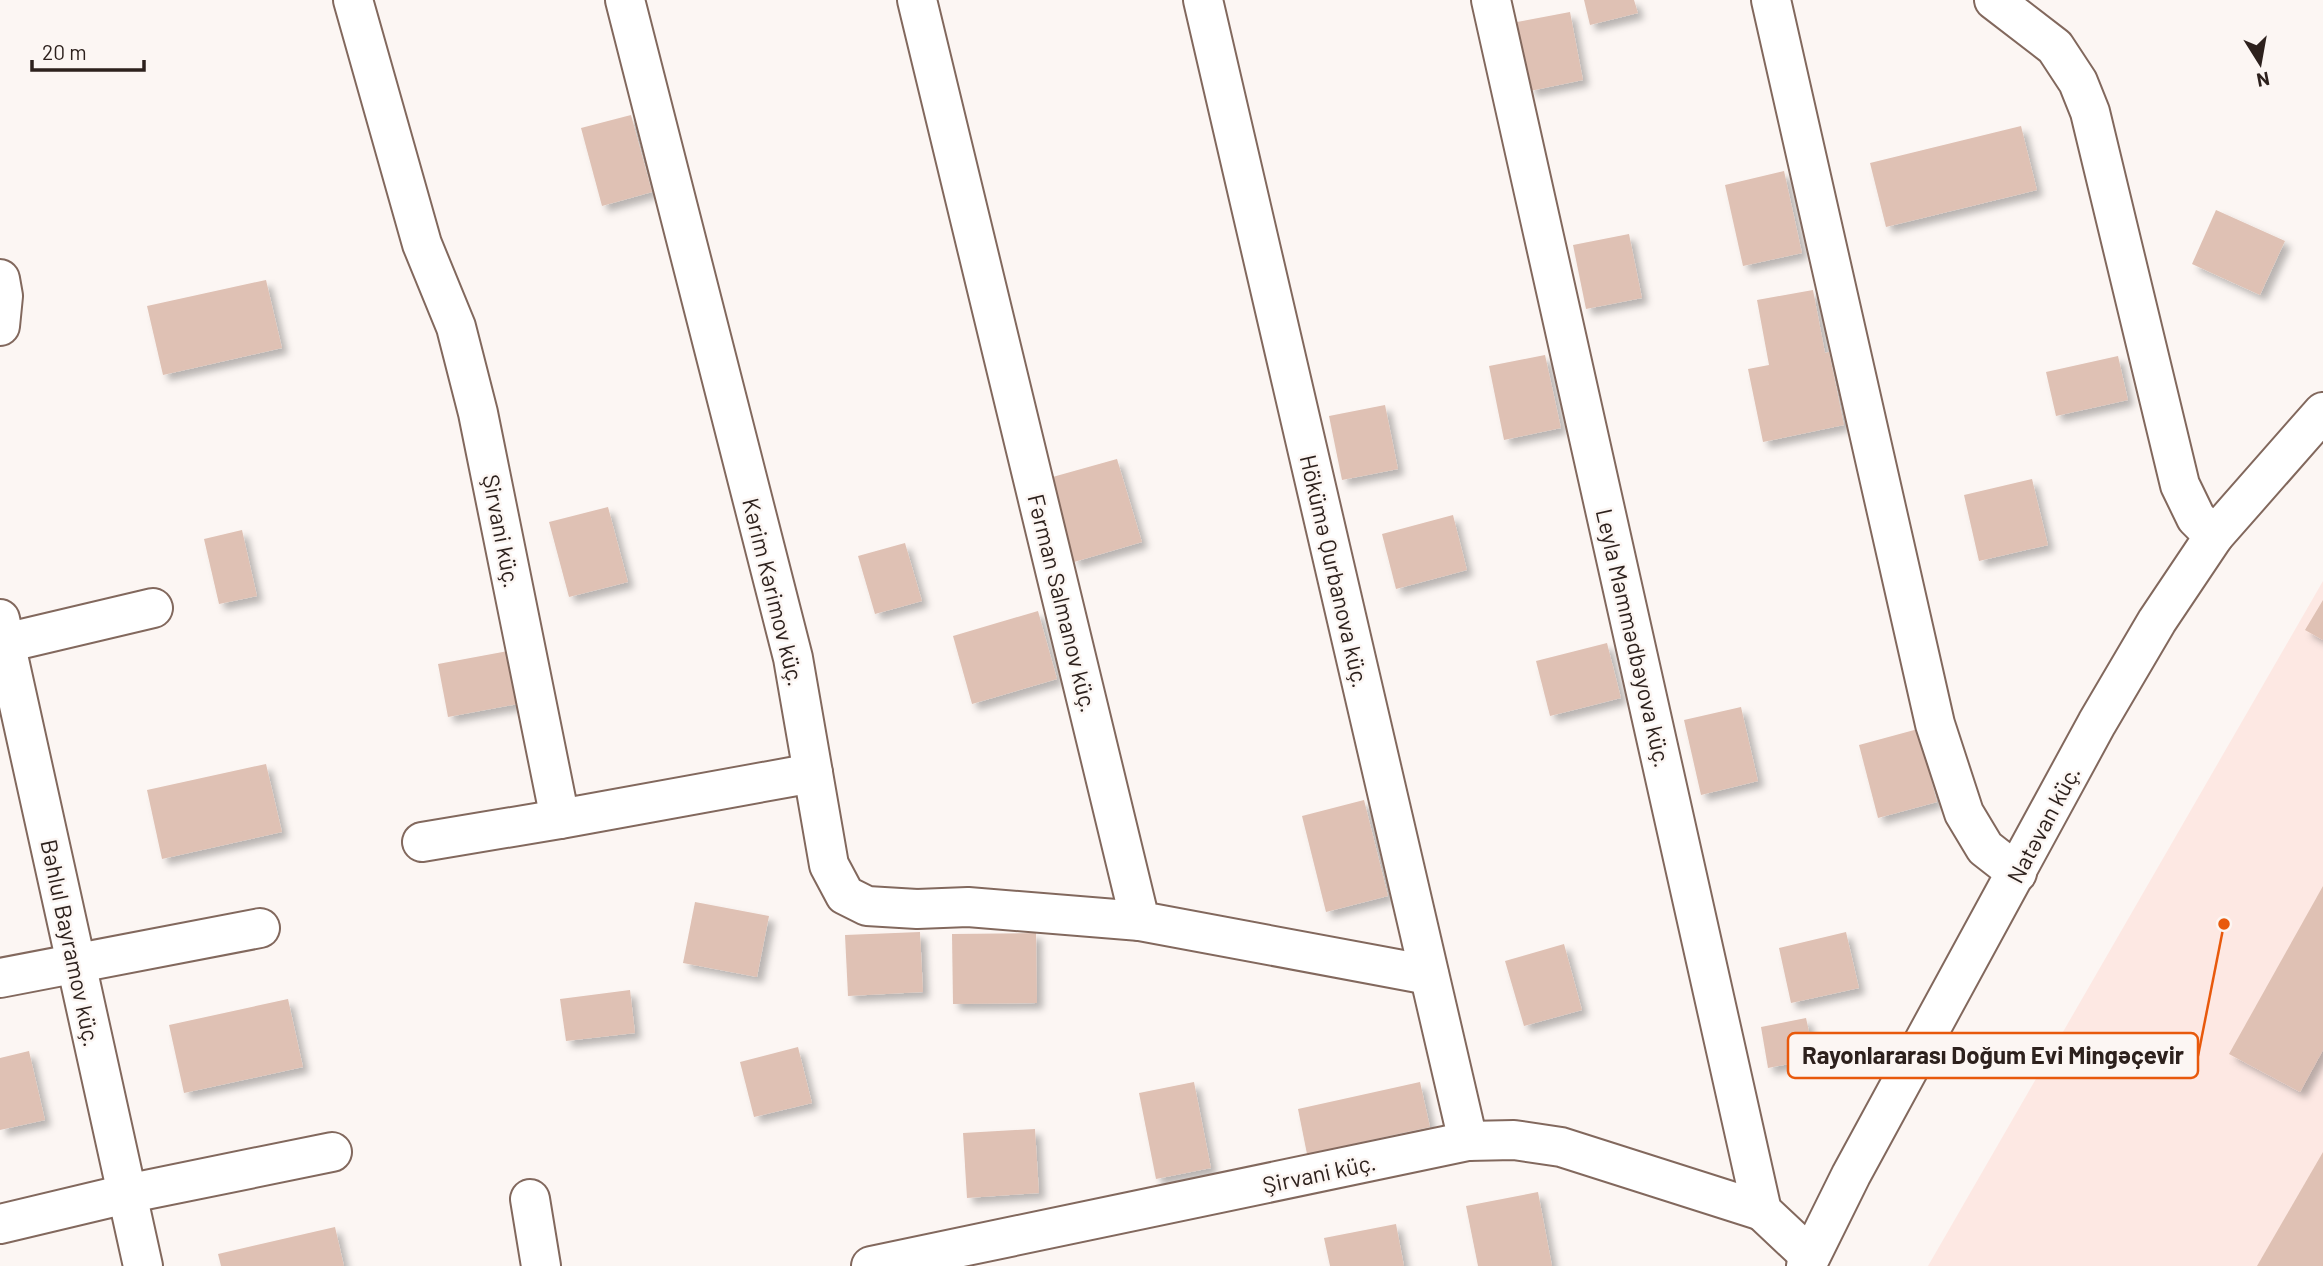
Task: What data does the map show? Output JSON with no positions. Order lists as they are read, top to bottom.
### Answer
{
  "streets": {
    "street": [
      "Şirvani küç.",
      "Hökümə Qurbanova küç.",
      "Kərim Kərimov küç.",
      "Fərman Salmanov küç.",
      "Leyla Məmmədbəyova küç.",
      "Natəvan küç.",
      "Bəhlul Bayramov küç."
    ]
  },
  "crossings": [
    ["Şirvani küç.", "Hökümə Qurbanova küç."],
    ["Şirvani küç.", "Leyla Məmmədbəyova küç."],
    ["Kərim Kərimov küç.", "Fərman Salmanov küç."]
  ],
  "places": ["Rayonlararası Doğum Evi Mingəçevir"],
  "scale_bar": "20 m",
  "north": "bottom"
}
